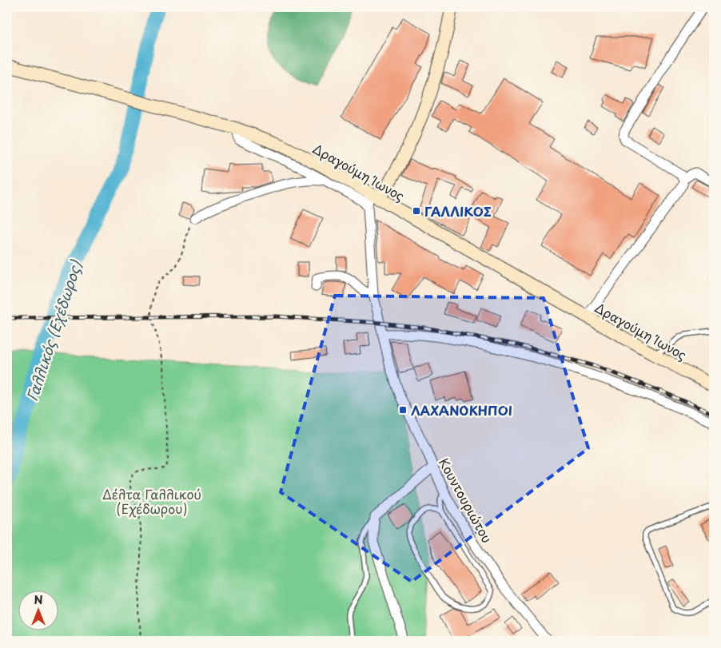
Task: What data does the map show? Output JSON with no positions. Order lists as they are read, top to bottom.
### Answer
{
  "streets": {
    "main road": ["Δραγούμη Ίωνος"],
    "street": ["Κουντουριώτου"]
  },
  "crossings": [
    ["Δραγούμη Ίωνος", "Κουντουριώτου"]
  ],
  "water": ["Γαλλικός (Εχέδωρος)"],
  "parks": ["Δέλτα Γαλλικού (Εχέδωρου)"],
  "places": {
    "transit": ["ΓΑΛΛΙΚΟΣ", "ΛΑΧΑΝΟΚΗΠΟΙ"]
  },
  "north": "top"
}
